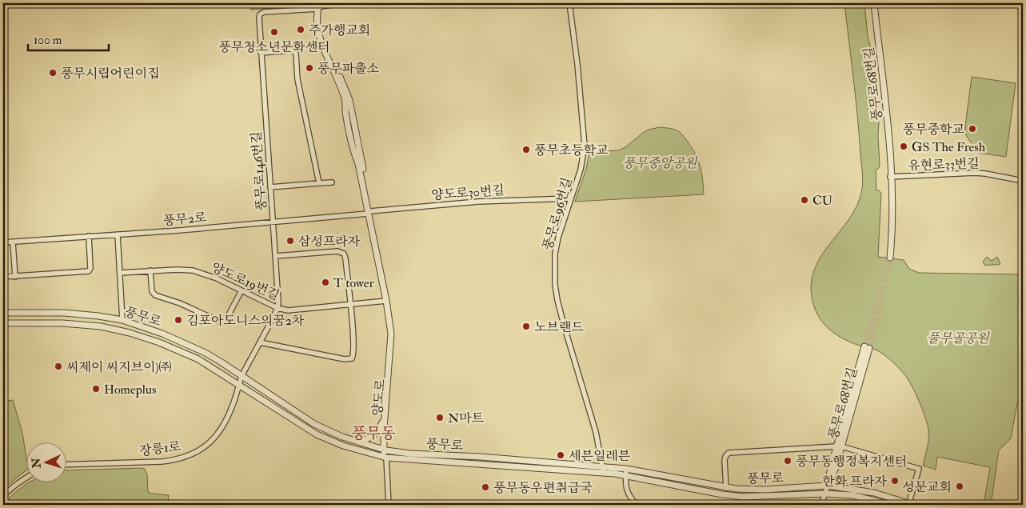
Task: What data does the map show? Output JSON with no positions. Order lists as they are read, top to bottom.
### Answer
{
  "streets": {
    "street": [
      "풍무로68번길",
      "유현로33번길",
      "풍무로146번길",
      "양도로30번길",
      "풍무로96번길",
      "풍무2로",
      "양도로19번길",
      "풍무로",
      "양도로",
      "장릉1로"
    ]
  },
  "crossings": [
    ["풍무로68번길", "유현로33번길"],
    ["풍무로68번길", "풍무로"],
    ["풍무로146번길", "풍무2로"],
    ["풍무로146번길", "양도로19번길"],
    ["풍무로146번길", "풍무로"],
    ["풍무로146번길", "양도로"],
    ["풍무로146번길", "장릉1로"],
    ["양도로30번길", "풍무로96번길"],
    ["양도로30번길", "풍무2로"],
    ["양도로30번길", "양도로"],
    ["풍무로96번길", "풍무로"],
    ["풍무2로", "양도로"],
    ["양도로19번길", "양도로"],
    ["풍무로", "양도로"],
    ["풍무로", "장릉1로"]
  ],
  "districts": ["풍무동"],
  "parks": ["풍무중앙공원", "풀무골공원"],
  "places": [
    "주가행교회",
    "풍무청소년문화센터",
    "풍무파출소",
    "풍무시립어린이집",
    "풍무중학교",
    "GS The Fresh",
    "풍무초등학교",
    "CU",
    "삼성프라자",
    "T tower",
    "김포아도니스의꿈2차",
    "노브랜드",
    "씨제이 씨지브이)㈜",
    "Homeplus",
    "N마트",
    "세븐일레븐",
    "풍무동행정복지센터",
    "한화 프라자",
    "성문교회",
    "풍무동우편취급국"
  ],
  "scale_bar": "100 m",
  "north": "left"
}
